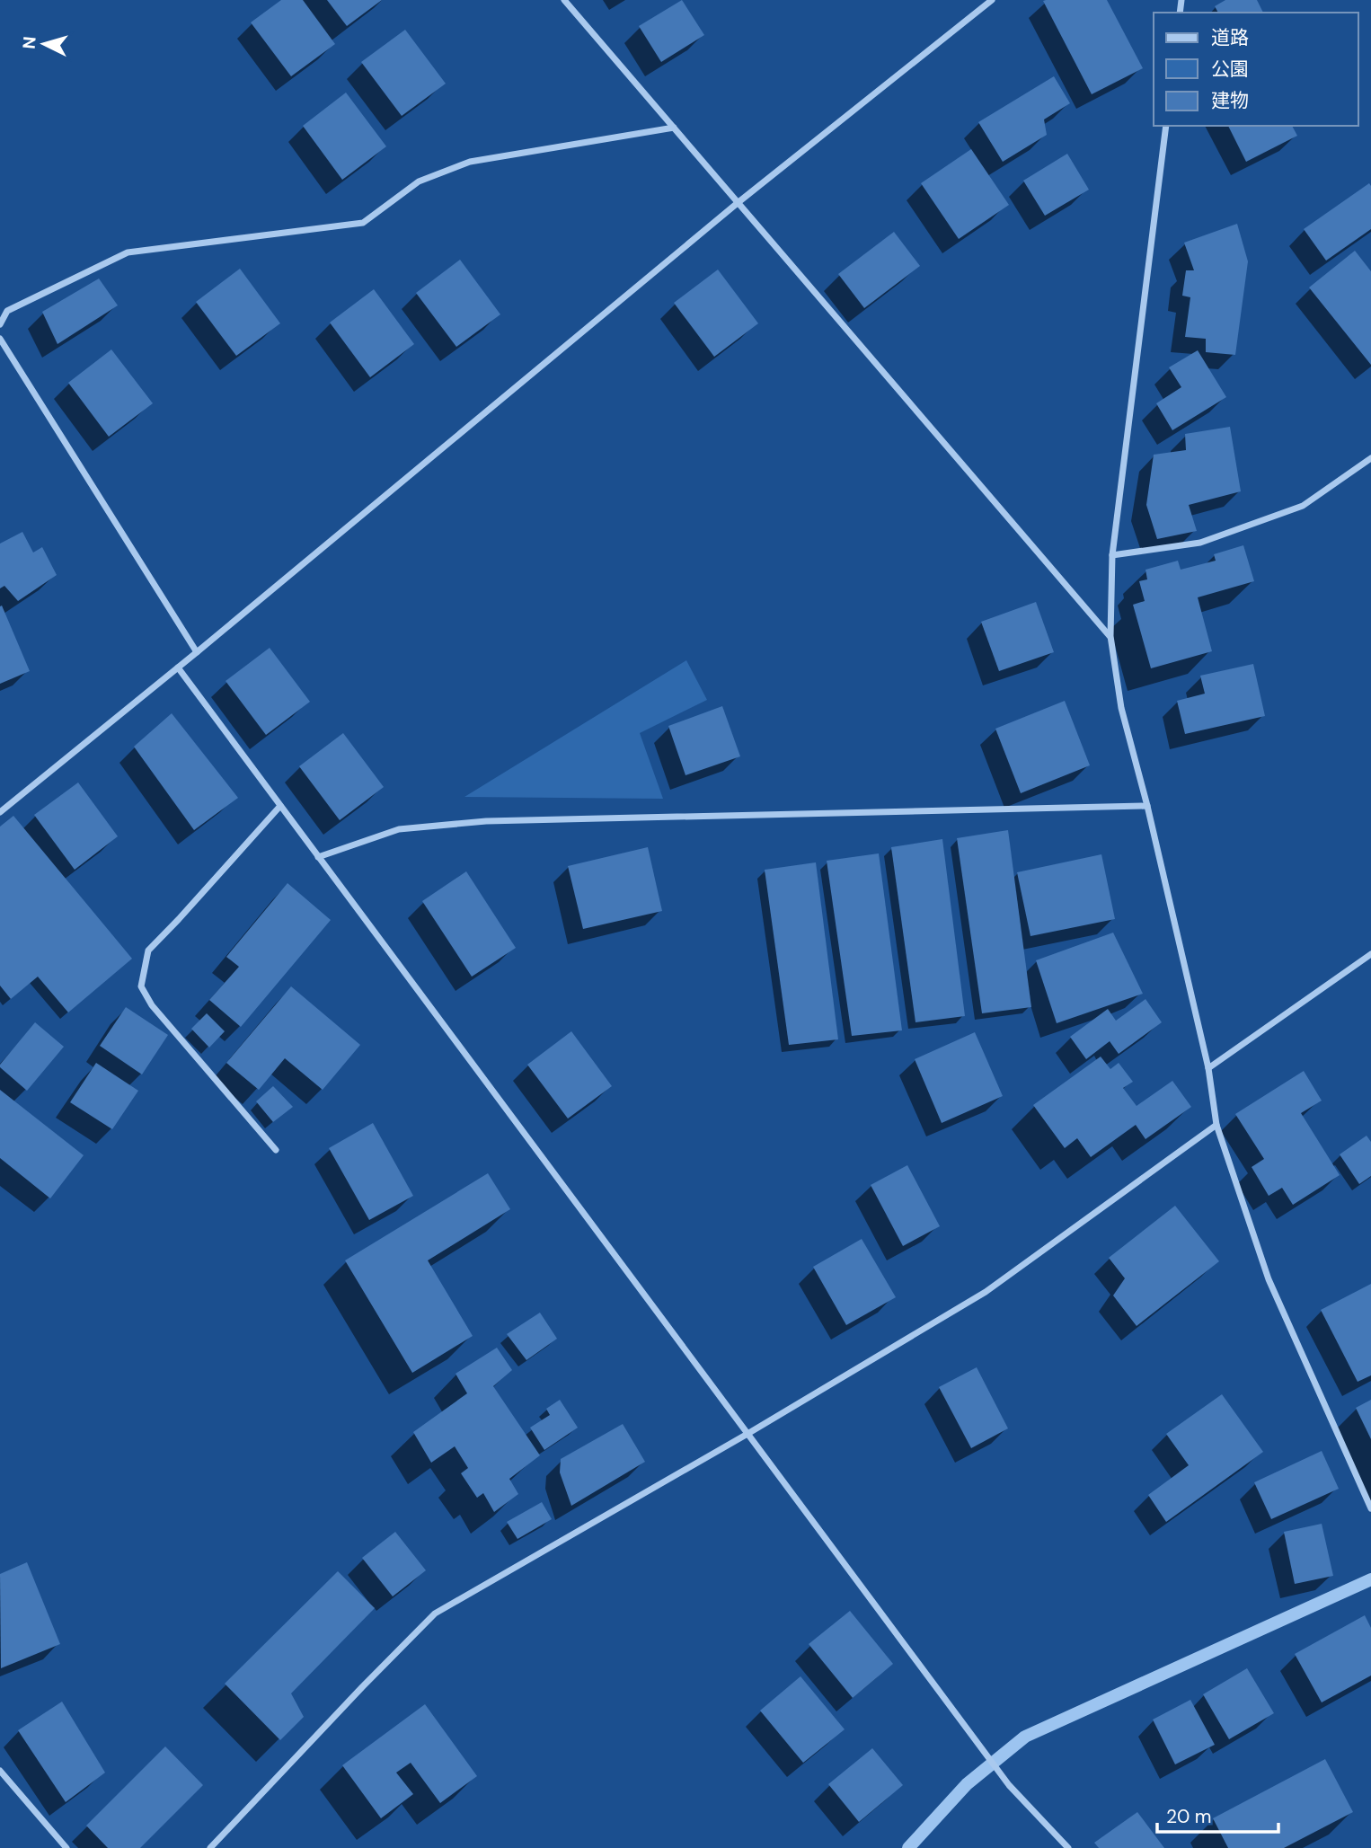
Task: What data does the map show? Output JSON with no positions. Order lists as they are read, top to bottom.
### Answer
{
  "legend": ["道路", "公園", "建物"],
  "scale_bar": "20 m",
  "north": "left"
}
